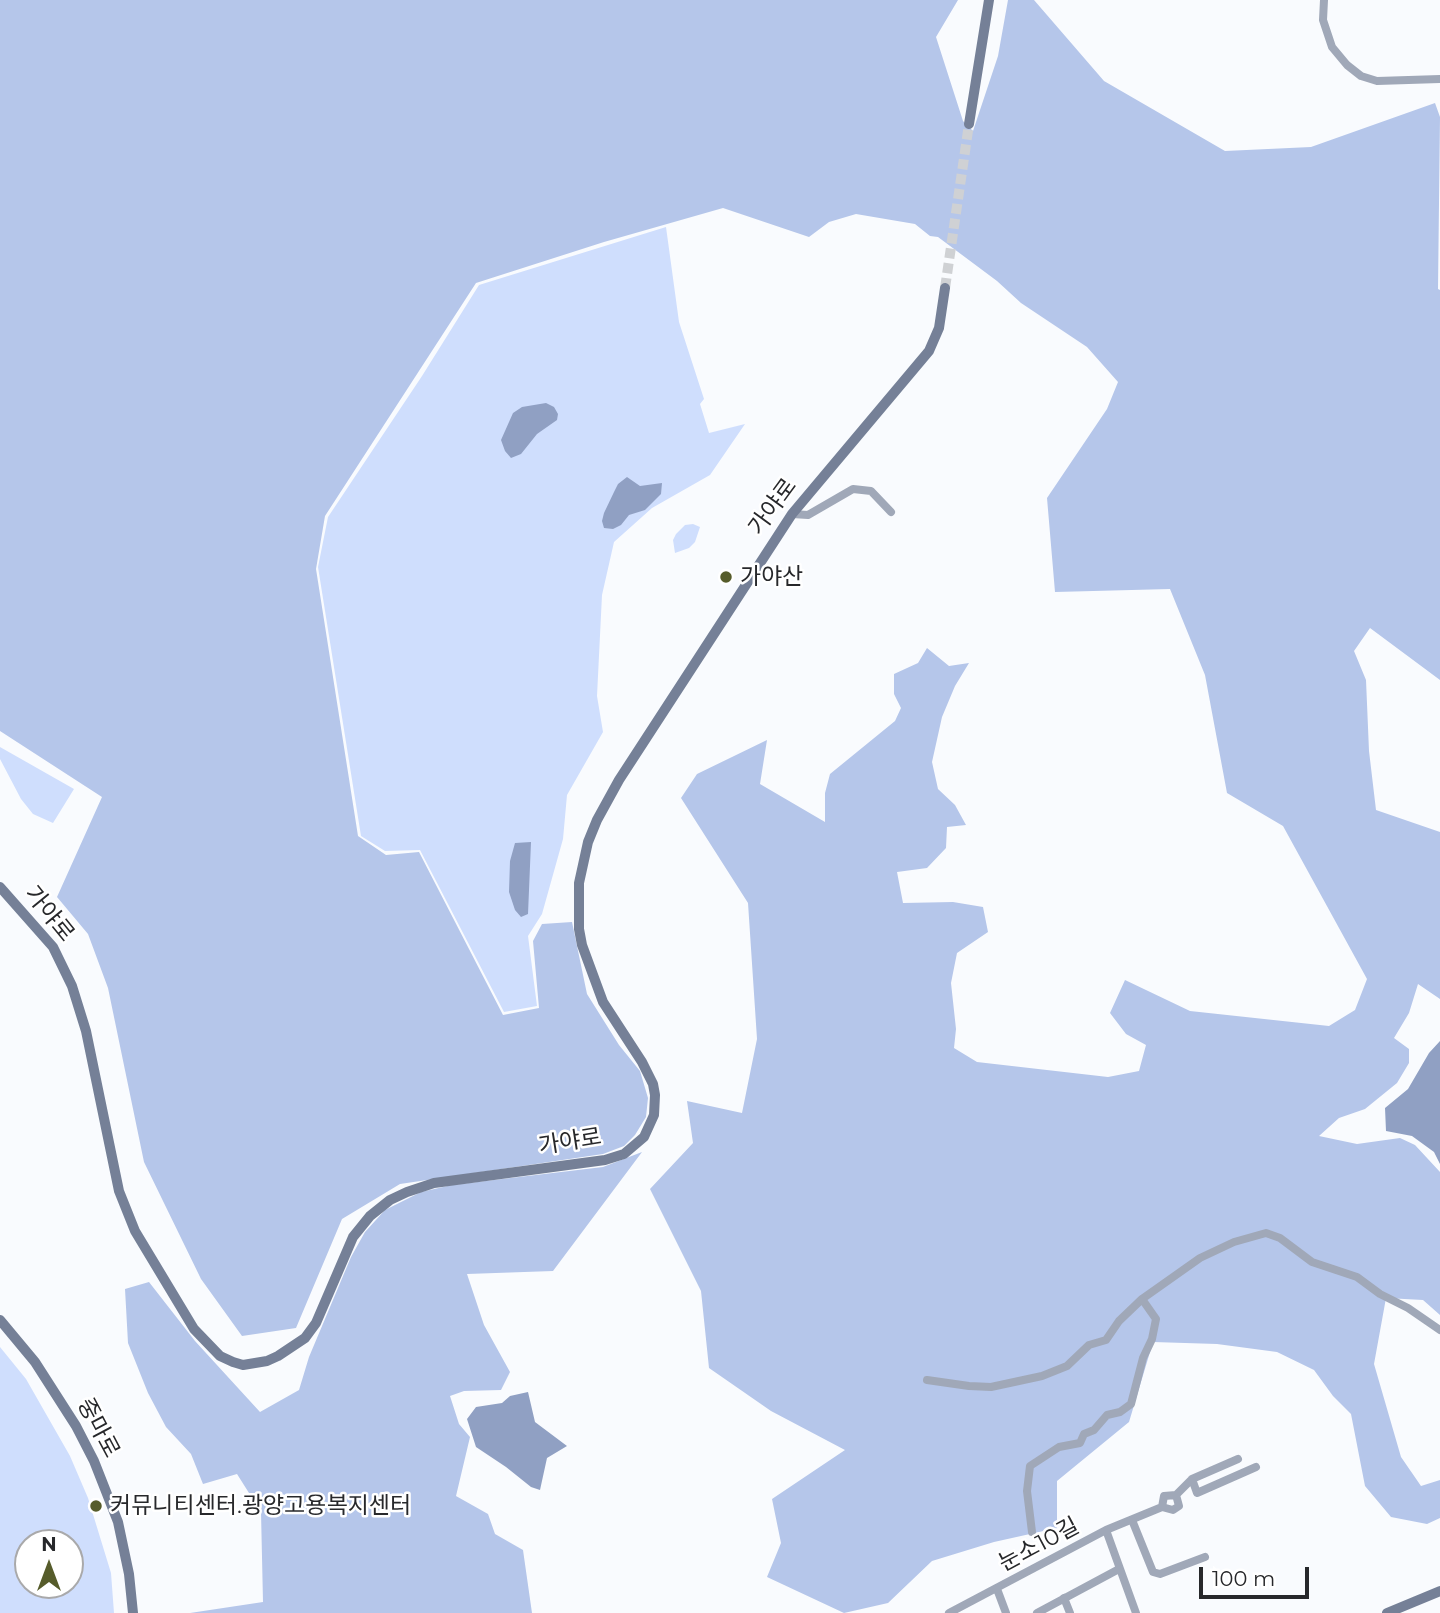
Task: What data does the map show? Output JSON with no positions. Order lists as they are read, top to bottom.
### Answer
{
  "streets": {
    "street": ["가야로", "중마로", "눈소10길"]
  },
  "places": ["가야산", "커뮤니티센터.광양고용복지센터"],
  "scale_bar": "100 m",
  "north": "top"
}
